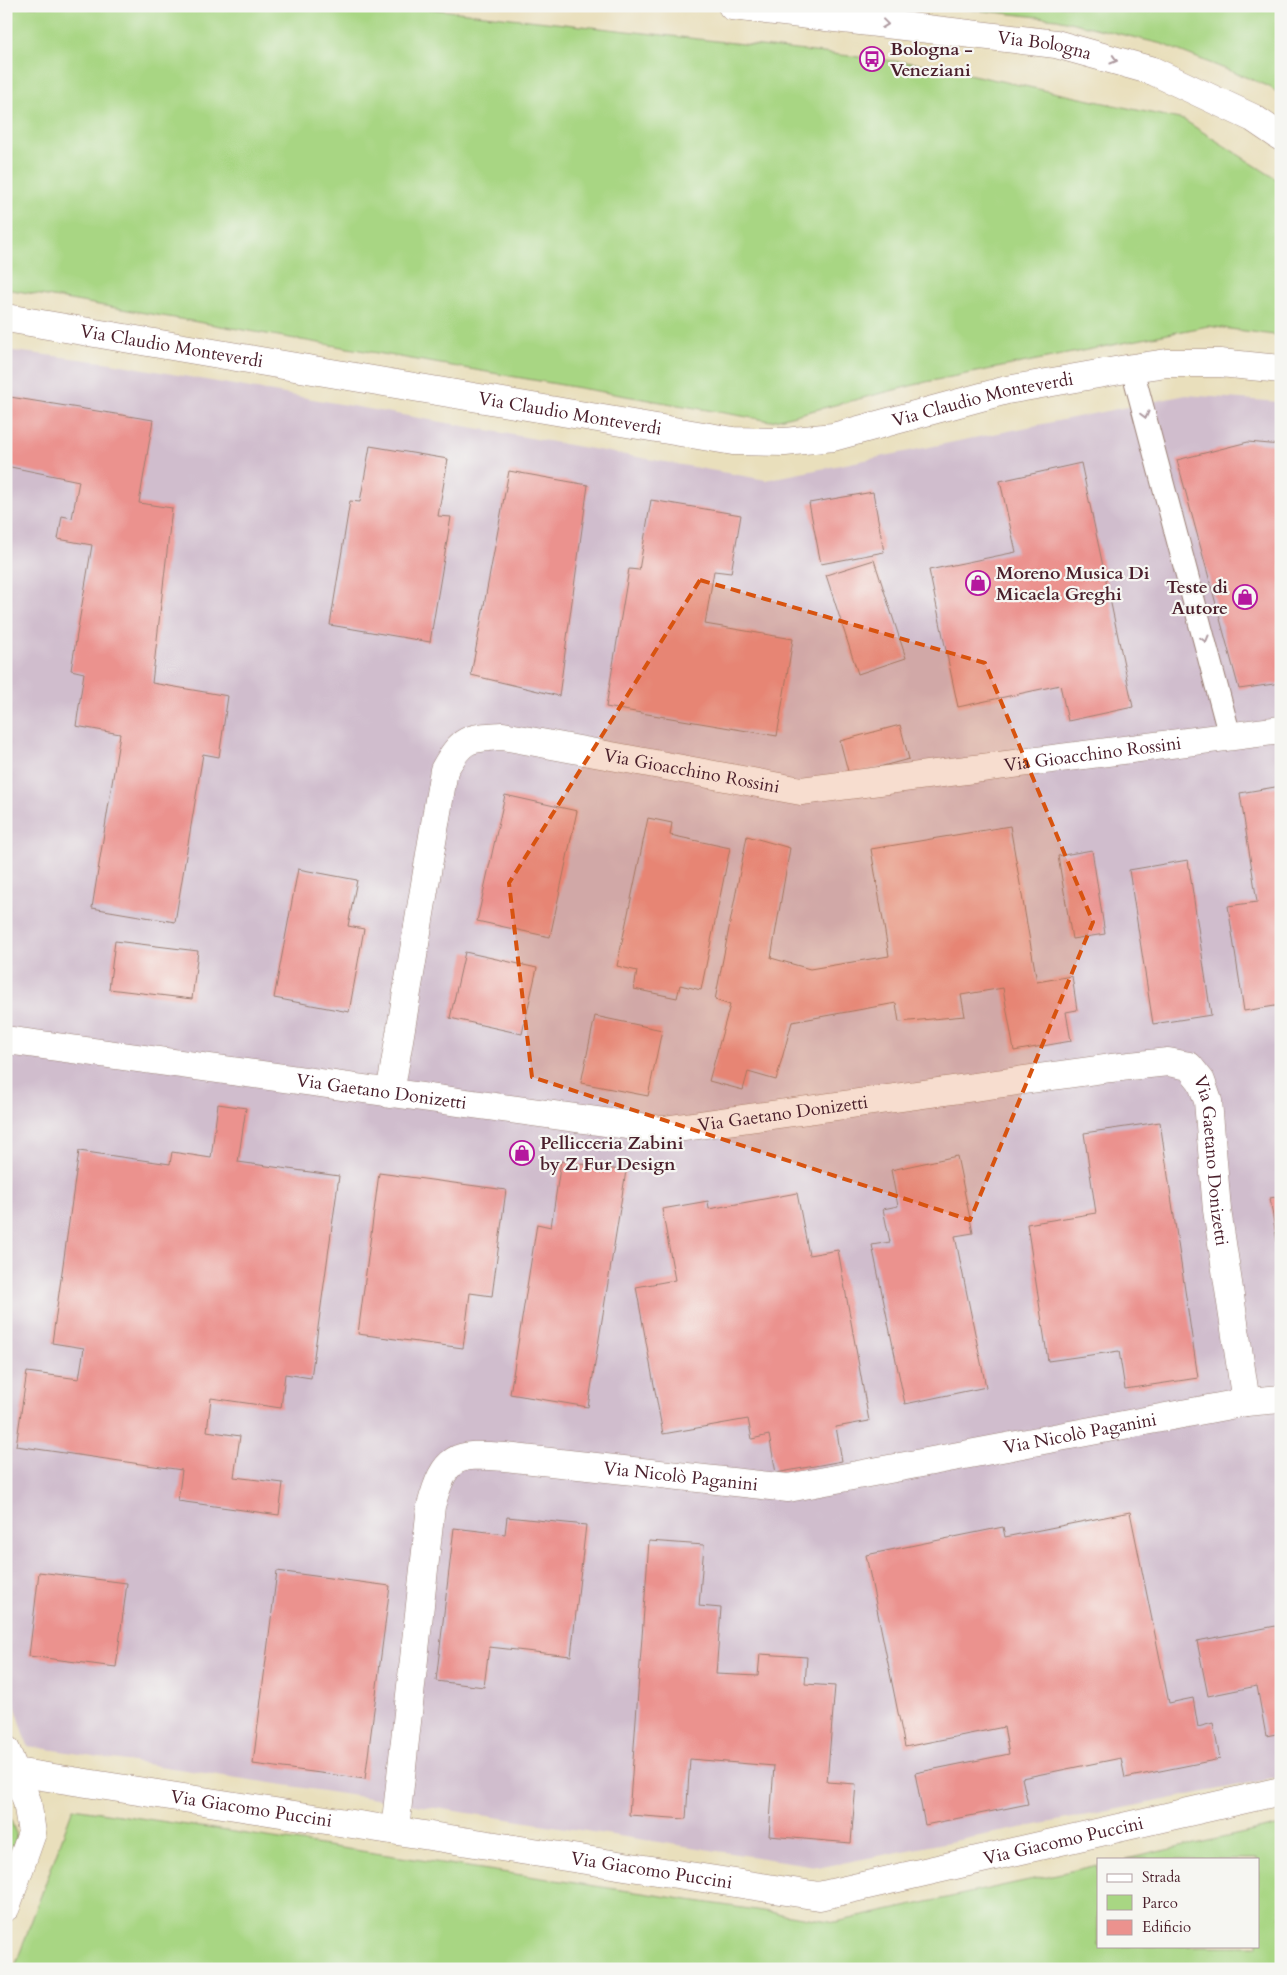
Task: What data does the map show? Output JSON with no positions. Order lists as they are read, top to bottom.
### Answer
{
  "streets": {
    "street": [
      "Via Bologna",
      "Via Claudio Monteverdi",
      "Via Gioacchino Rossini",
      "Via Gaetano Donizetti",
      "Via Nicolò Paganini",
      "Via Giacomo Puccini"
    ]
  },
  "crossings": [
    ["Via Gioacchino Rossini", "Via Gaetano Donizetti"],
    ["Via Gaetano Donizetti", "Via Nicolò Paganini"],
    ["Via Nicolò Paganini", "Via Giacomo Puccini"]
  ],
  "one_way": ["Via Bologna"],
  "places": {
    "bus stop": ["Bologna - Veneziani"],
    "shop": ["Moreno Musica Di Micaela Greghi", "Teste di Autore", "Pellicceria Zabini by Z Fur Design"]
  },
  "legend": ["Strada", "Parco", "Edificio"]
}
